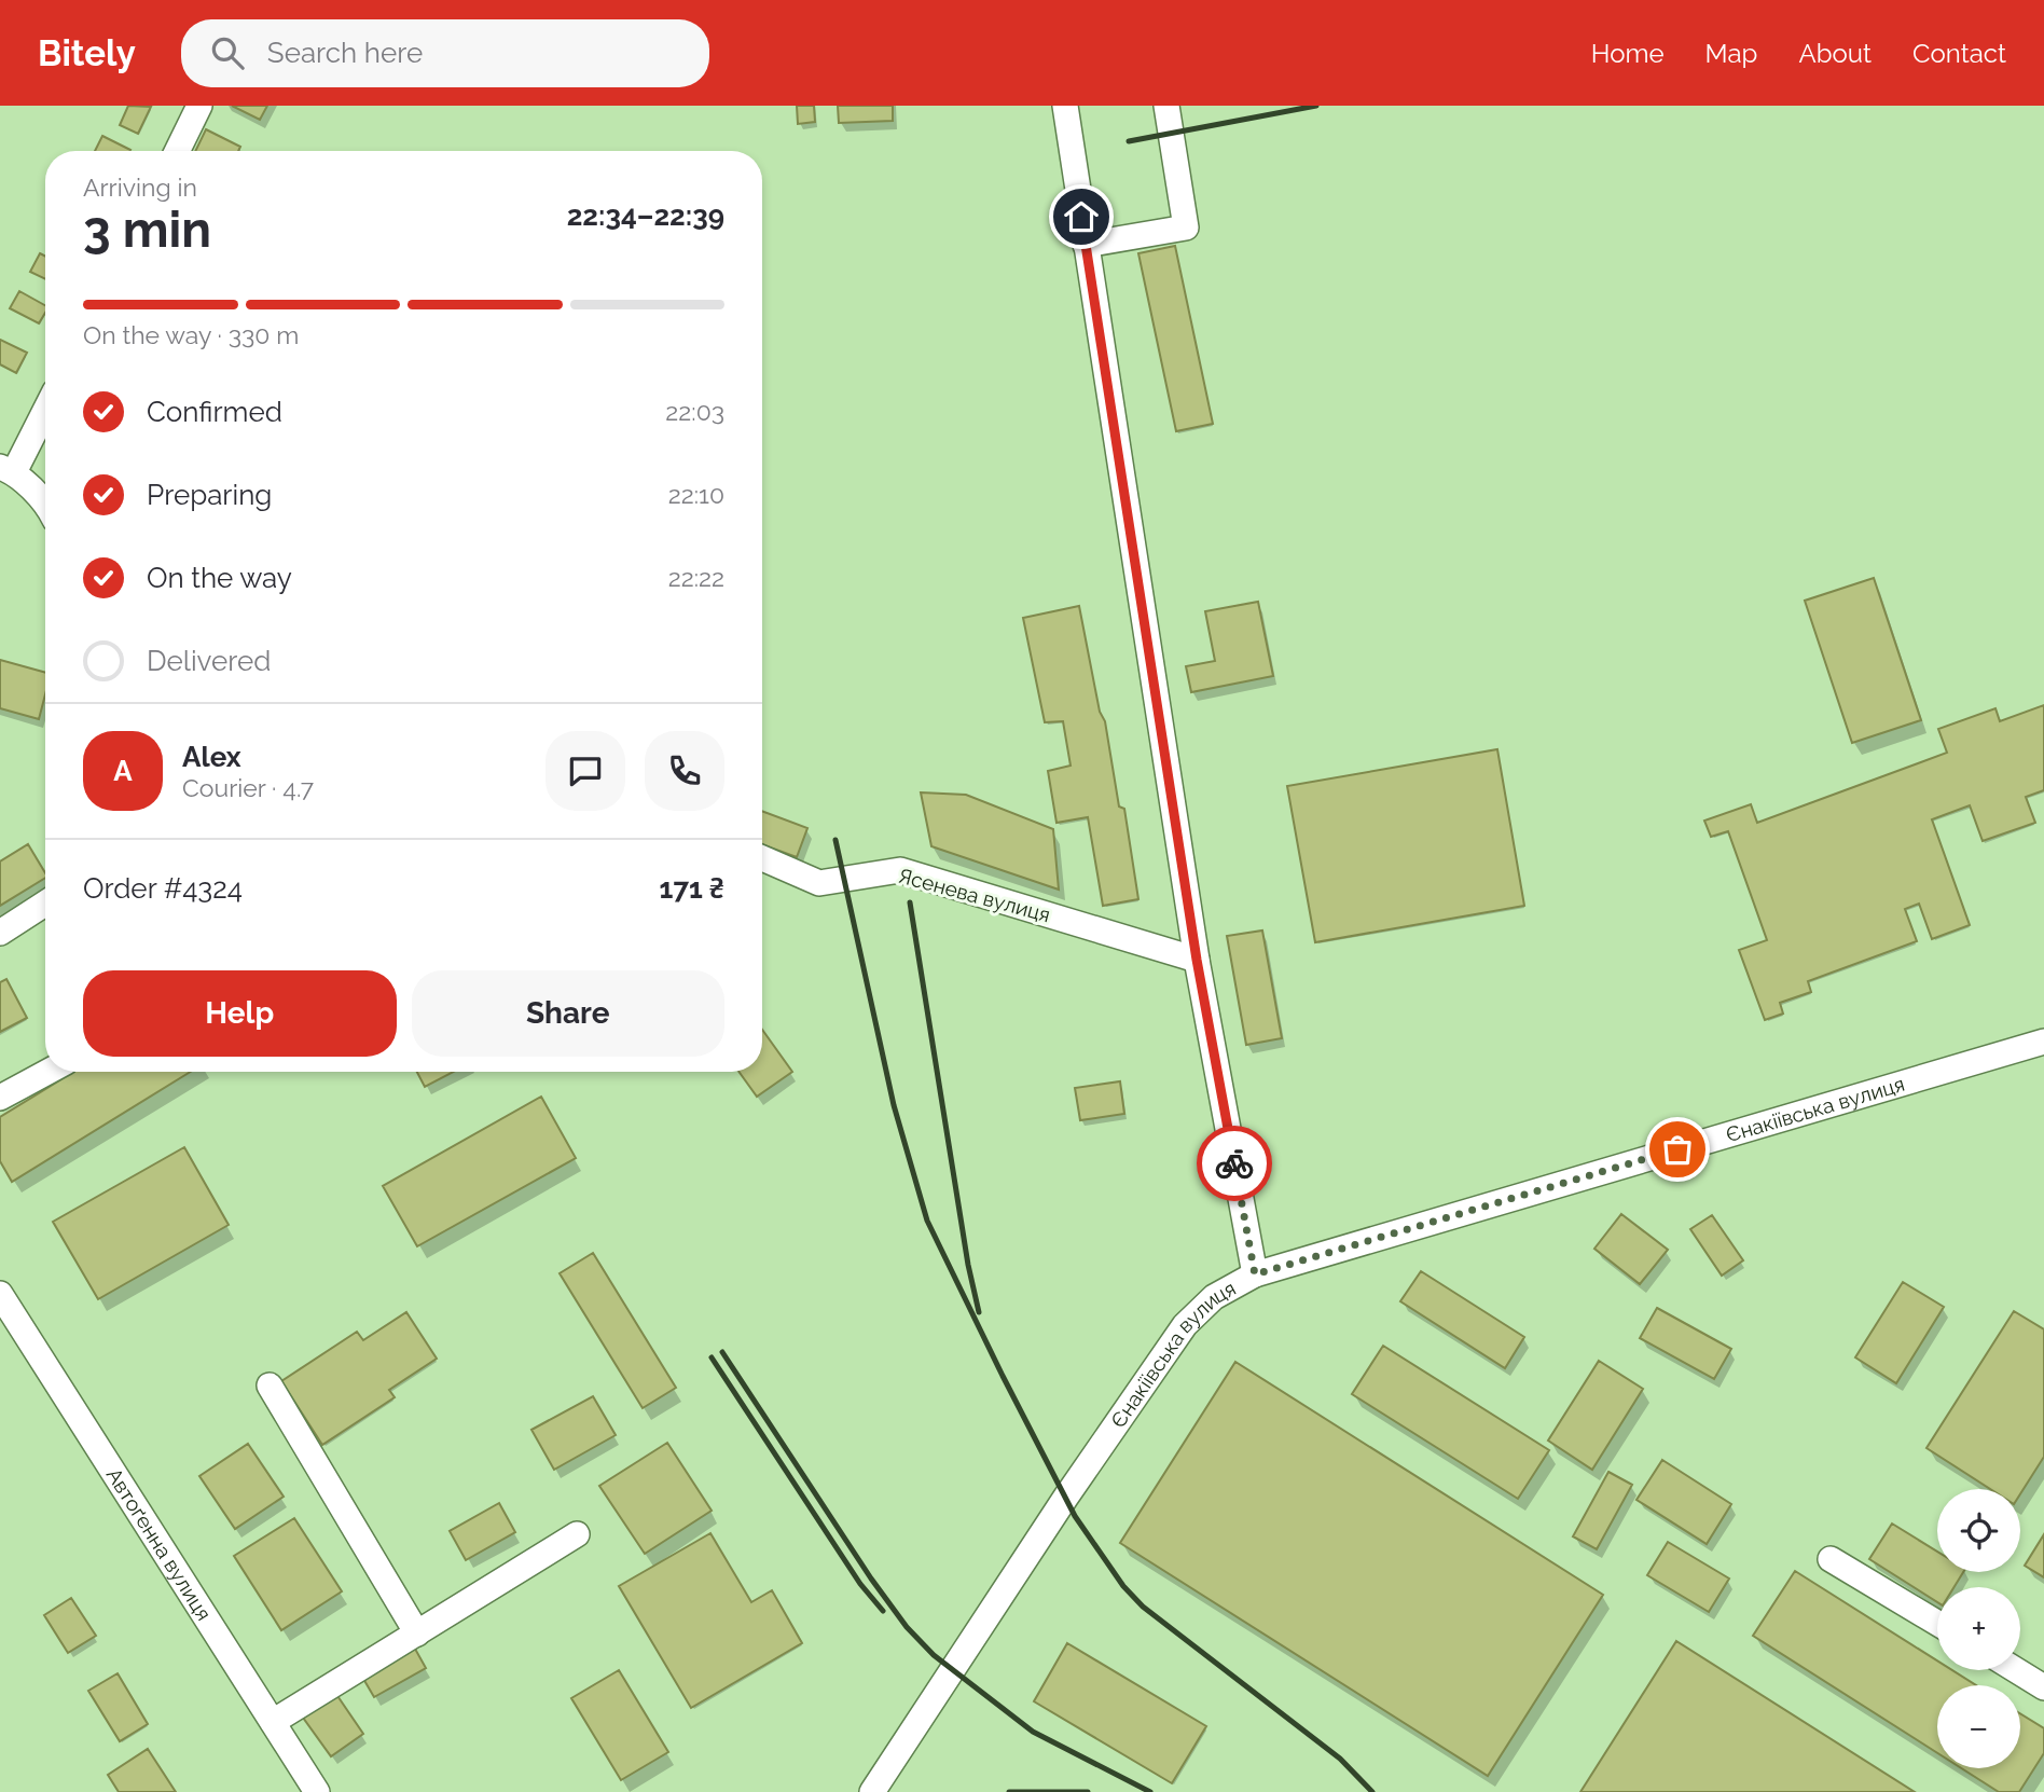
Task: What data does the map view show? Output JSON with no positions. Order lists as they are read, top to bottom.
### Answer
{
  "streets": {
    "street": ["Ясенева вулиця", "Єнакіївська вулиця", "Автоґенна вулиця"]
  },
  "page": {
    "header": "Bitely",
    "search": "Search here",
    "nav": [
      "Home",
      "Map",
      "About",
      "Contact"
    ],
    "heading": ["3 min", "Arriving in", "22:34–22:39"],
    "panel": [
      "Alex",
      "Courier · 4.7",
      "Order #4324",
      "171 ₴"
    ],
    "bar": "On the way · 330 m",
    "list": [
      ["Confirmed", "22:03"],
      ["Preparing", "22:10"],
      ["On the way", "22:22"],
      "Delivered"
    ],
    "round": "A",
    "buttons": ["Help", "Share"],
    "map_buttons": ["+", "−"]
  }
}
